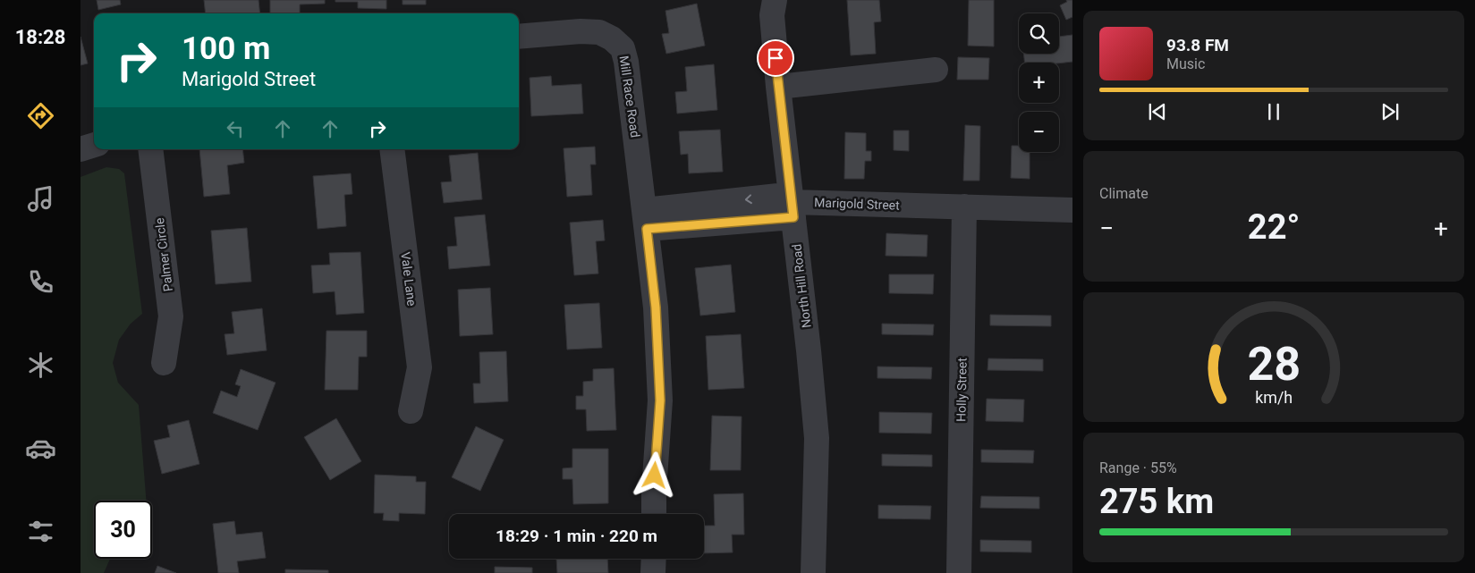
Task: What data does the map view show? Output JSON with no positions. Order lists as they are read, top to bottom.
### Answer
{
  "streets": {
    "street": [
      "Mill Race Road",
      "Marigold Street",
      "Palmer Circle",
      "Vale Lane",
      "North Hill Road",
      "Holly Street"
    ]
  },
  "crossings": [
    ["Mill Race Road", "Marigold Street"],
    ["Marigold Street", "North Hill Road"],
    ["Marigold Street", "Holly Street"]
  ],
  "page": {
    "tabs": "18:28",
    "map_buttons": ["+", "−"],
    "turn": ["100 m", "Marigold Street"],
    "song": ["93.8 FM", "Music"],
    "tile": [
      "Climate",
      ["Range · 55%", "275 km"]
    ],
    "heat": ["−", "22°", "+"],
    "limit": "30",
    "trip": "18:29 · 1 min · 220 m",
    "gauge": ["28", "km/h"]
  }
}
